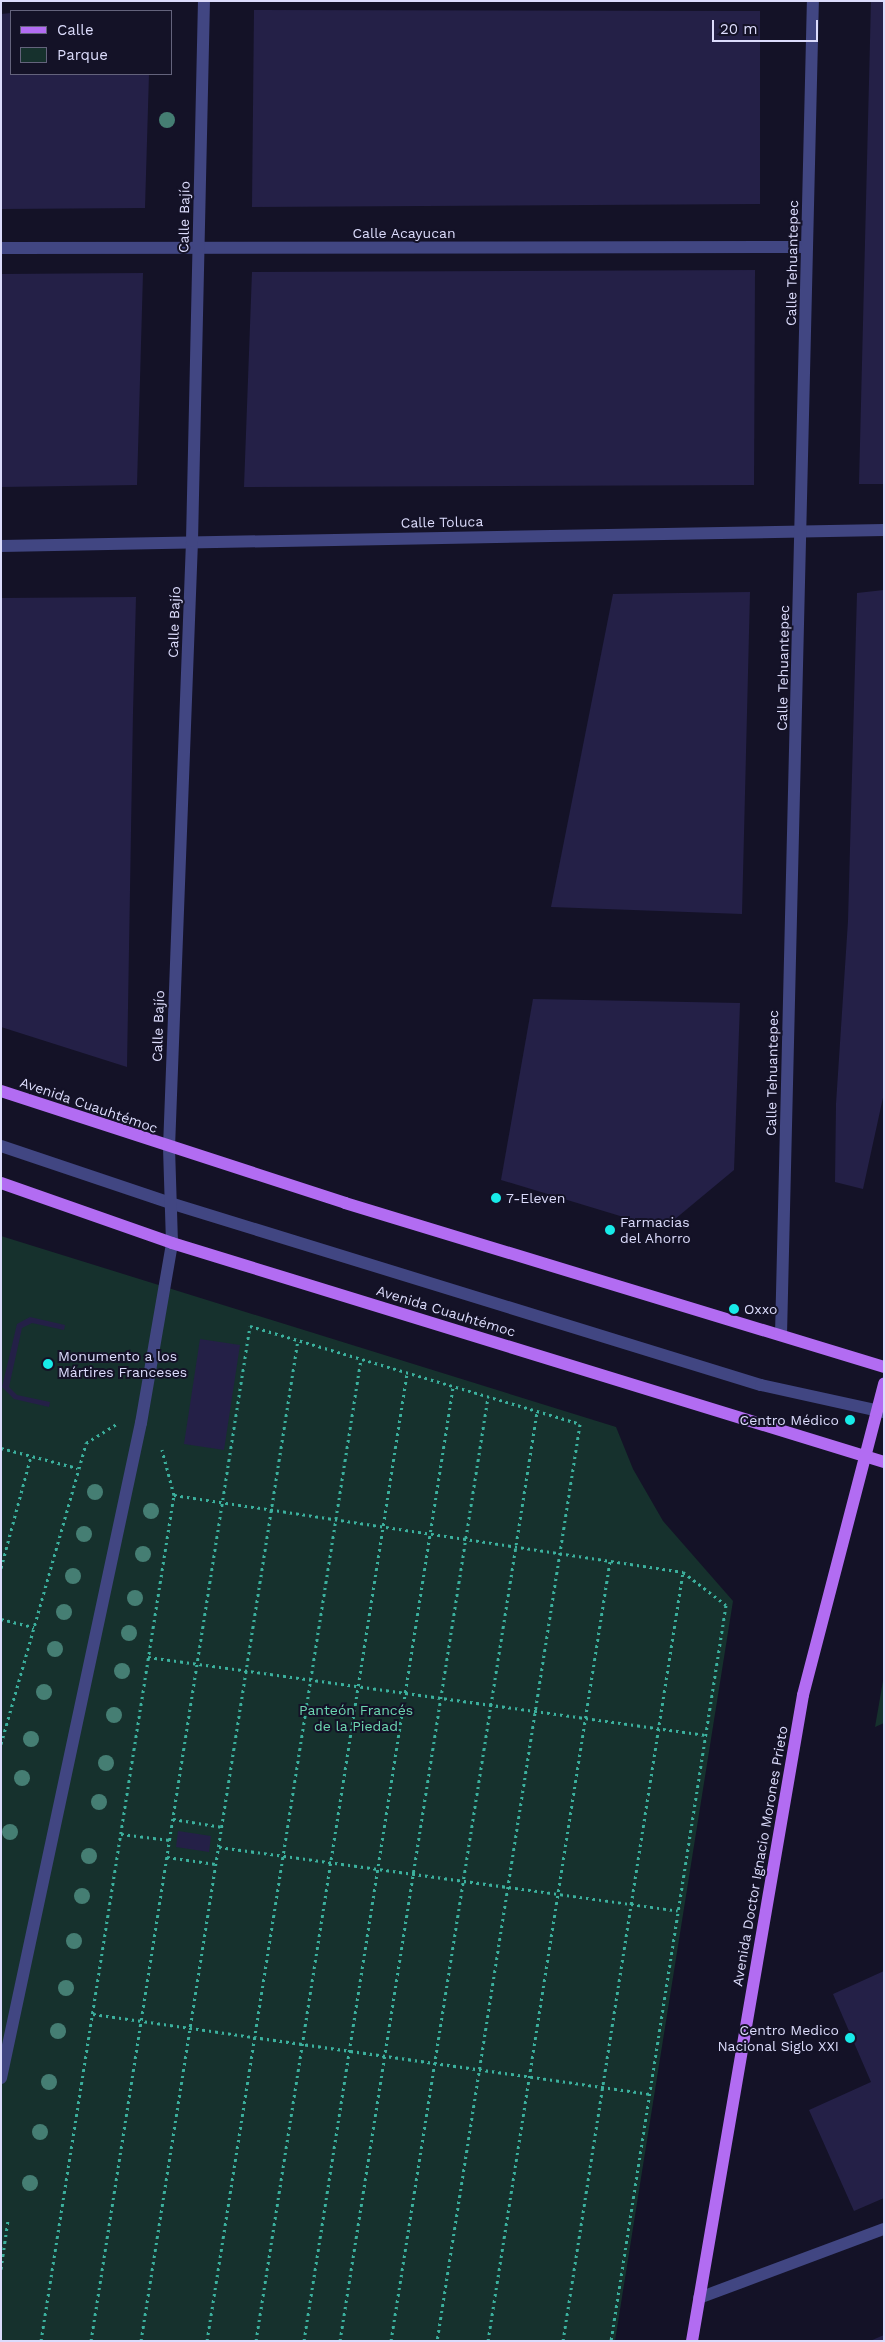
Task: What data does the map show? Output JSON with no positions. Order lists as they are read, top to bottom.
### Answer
{
  "streets": {
    "main road": ["Avenida Cuauhtémoc", "Avenida Doctor Ignacio Morones Prieto"],
    "street": [
      "Calle Bajío",
      "Calle Acayucan",
      "Calle Tehuantepec",
      "Calle Toluca"
    ]
  },
  "crossings": [
    ["Calle Bajío", "Calle Acayucan"],
    ["Calle Bajío", "Calle Toluca"],
    ["Calle Bajío", "Avenida Cuauhtémoc"],
    ["Calle Acayucan", "Calle Tehuantepec"],
    ["Calle Tehuantepec", "Calle Toluca"],
    ["Calle Tehuantepec", "Avenida Cuauhtémoc"],
    ["Avenida Cuauhtémoc", "Avenida Doctor Ignacio Morones Prieto"]
  ],
  "parks": ["Panteón Francés de la Piedad"],
  "places": [
    "7-Eleven",
    "Farmacias del Ahorro",
    "Oxxo",
    "Monumento a los Mártires Franceses",
    "Centro Médico",
    "Centro Medico Nacional Siglo XXI"
  ],
  "legend": ["Calle", "Parque"],
  "scale_bar": "20 m"
}
